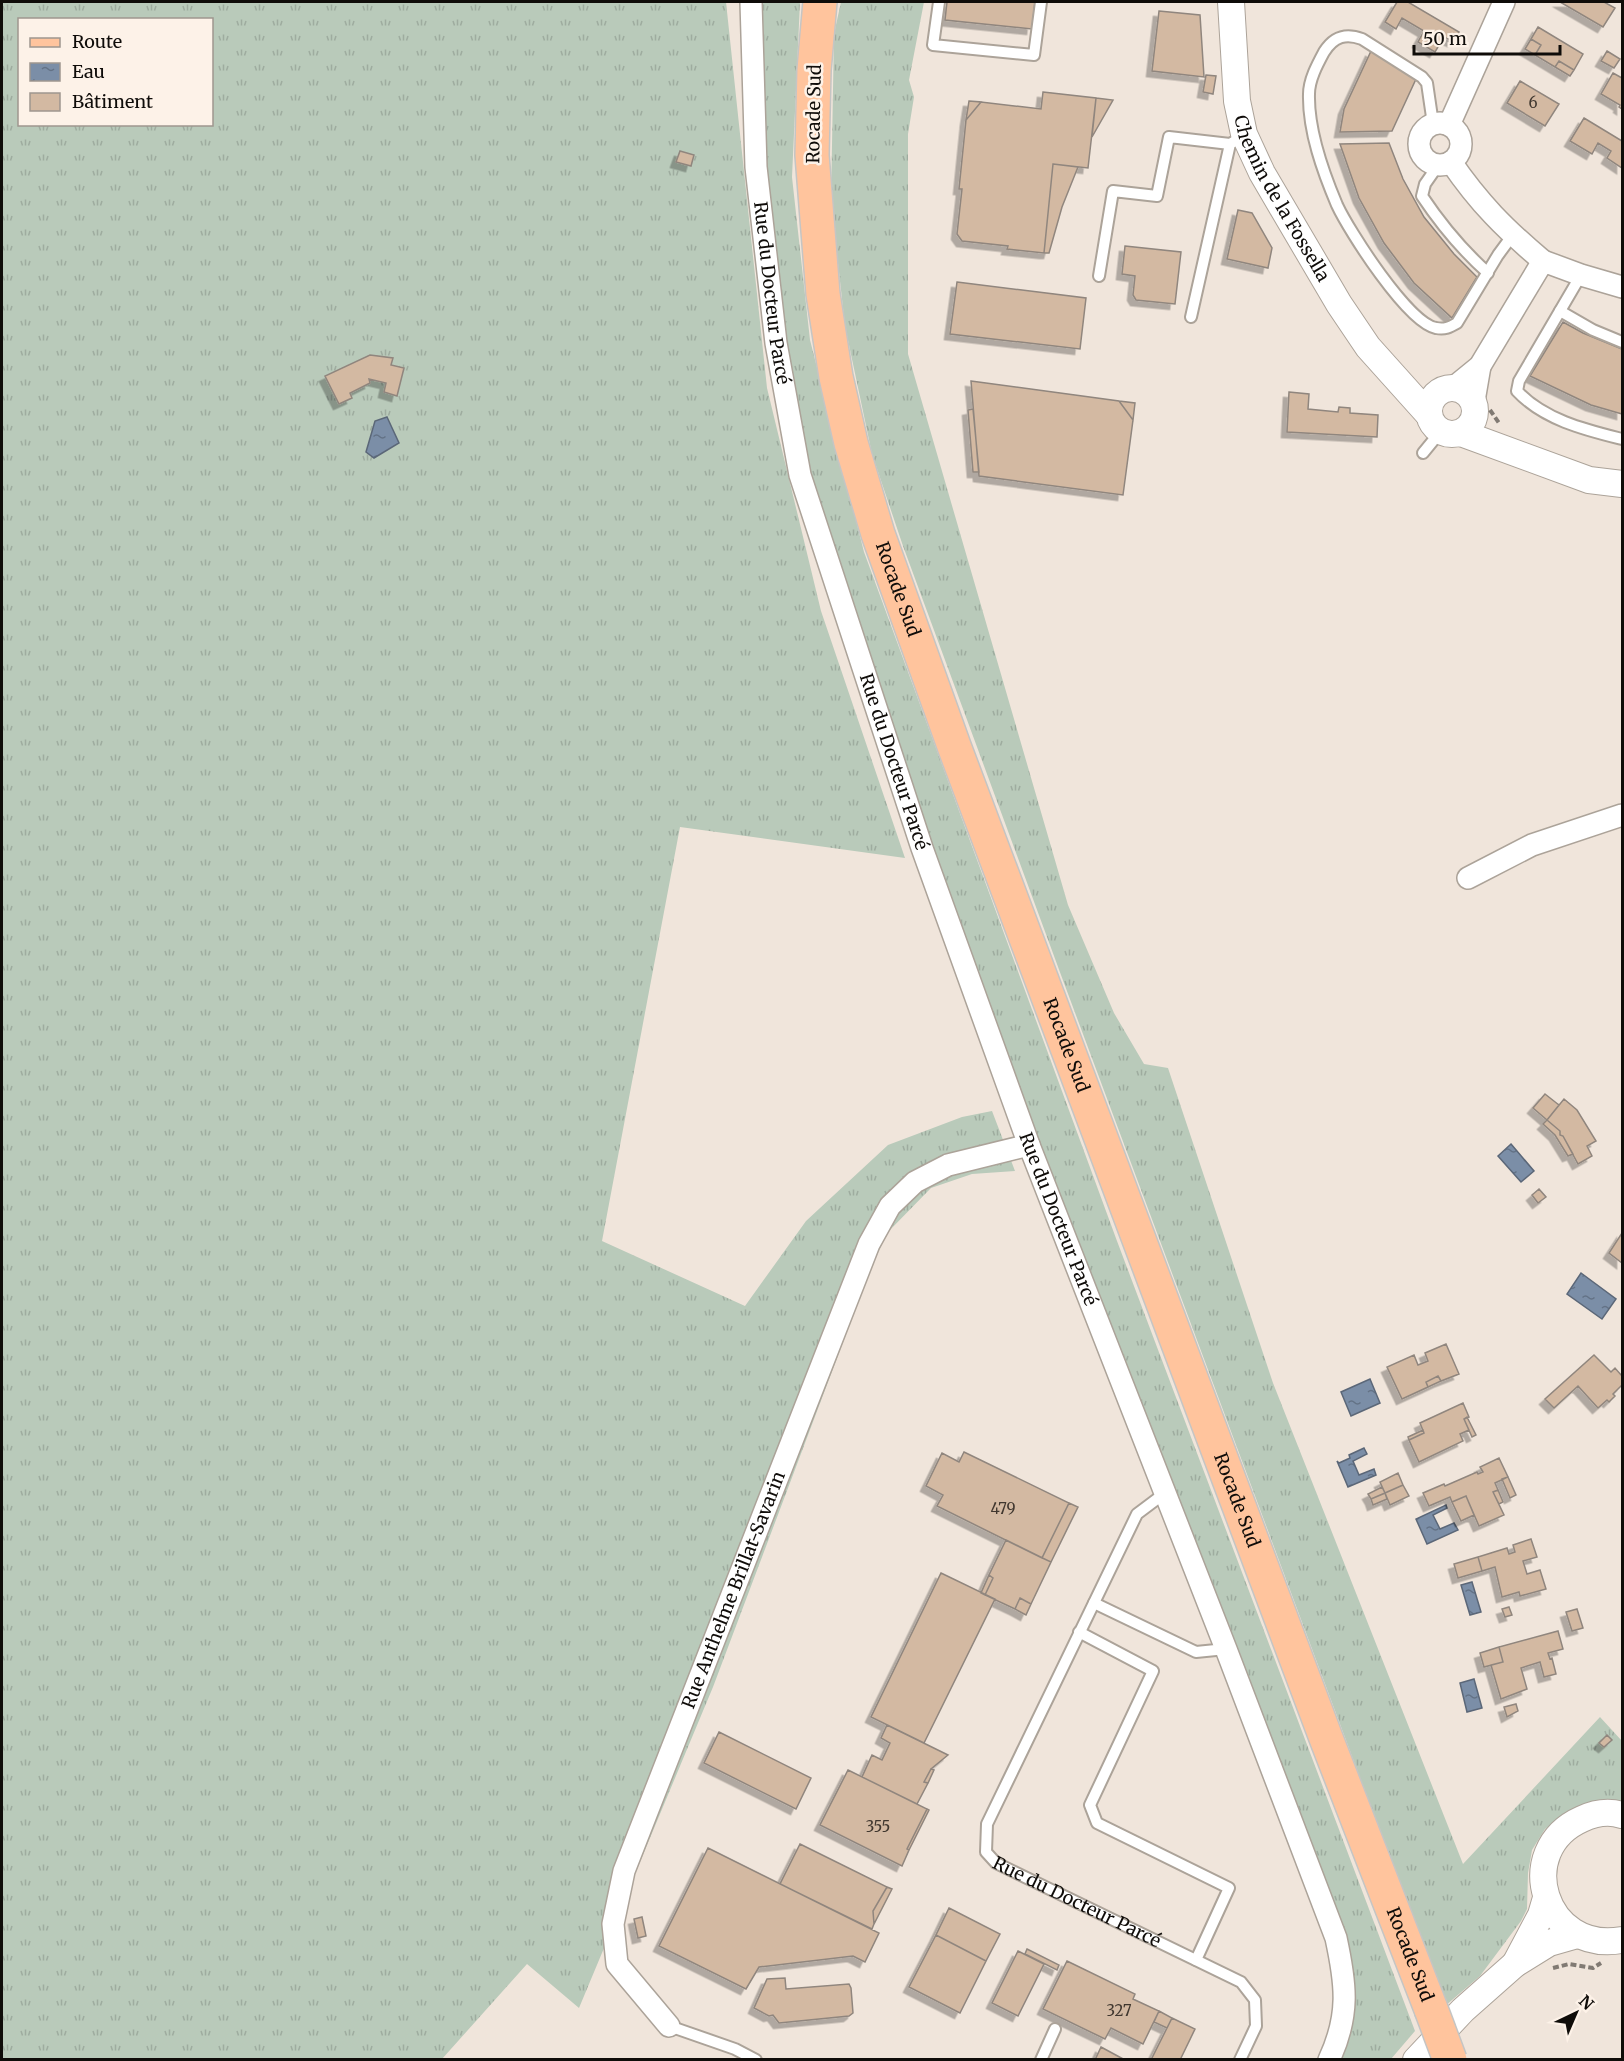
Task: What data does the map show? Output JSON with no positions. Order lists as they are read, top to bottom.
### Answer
{
  "streets": {
    "main road": ["Rocade Sud"],
    "street": ["Chemin de la Fossella", "Rue du Docteur Parcé", "Rue Anthelme Brillat-Savarin"]
  },
  "crossings": [
    ["Rue du Docteur Parcé", "Rue Anthelme Brillat-Savarin"]
  ],
  "house_numbers": [
    "6",
    "479",
    "355",
    "327"
  ],
  "legend": ["Route", "Eau", "Bâtiment"],
  "scale_bar": "50 m",
  "north": "top right"
}
